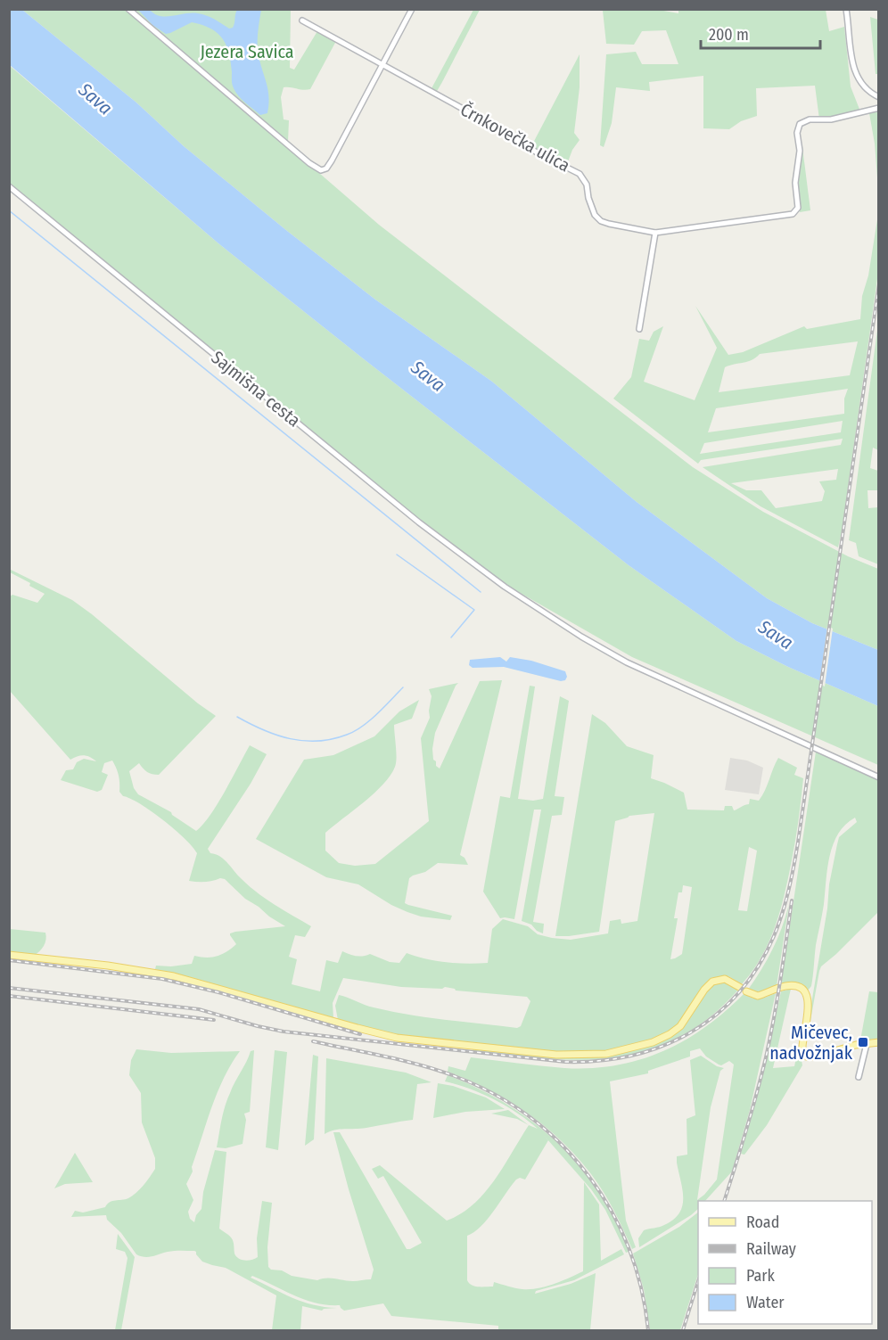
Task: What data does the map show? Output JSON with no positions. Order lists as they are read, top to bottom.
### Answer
{
  "streets": {
    "street": ["Črnkovečka ulica", "Sajmišna cesta"]
  },
  "water": ["Sava"],
  "parks": ["Jezera Savica"],
  "places": {
    "transit": ["Mičevec, nadvožnjak"]
  },
  "legend": [
    "Road",
    "Railway",
    "Park",
    "Water"
  ],
  "scale_bar": "200 m"
}
